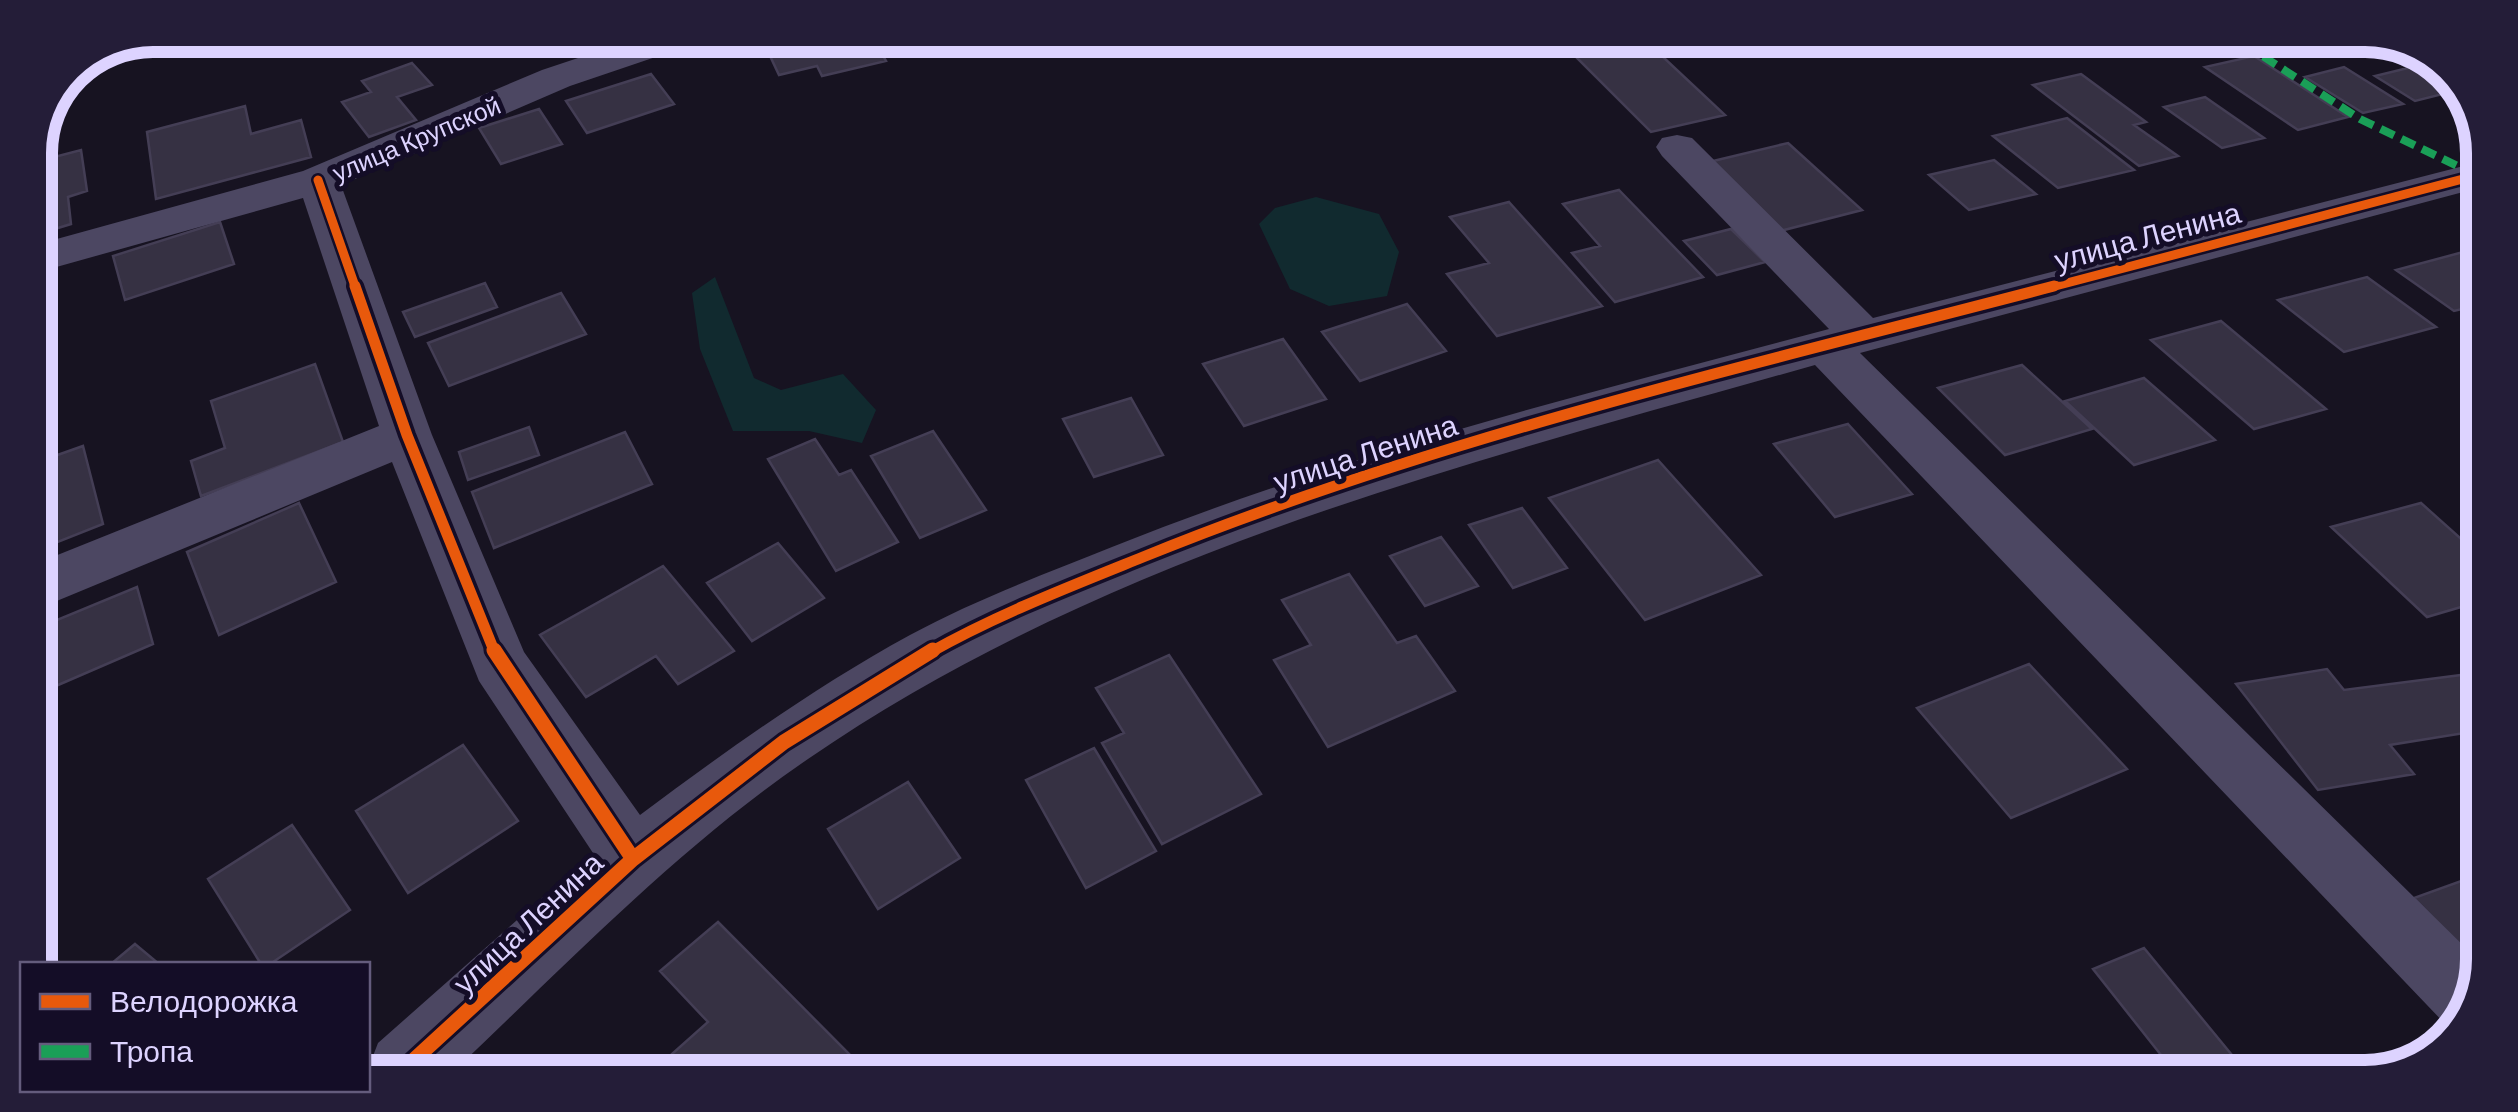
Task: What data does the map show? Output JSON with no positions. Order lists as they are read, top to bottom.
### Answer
{
  "streets": {
    "street": ["улица Крупской", "улица Ленина"]
  },
  "legend": ["Велодорожка", "Тропа"]
}
